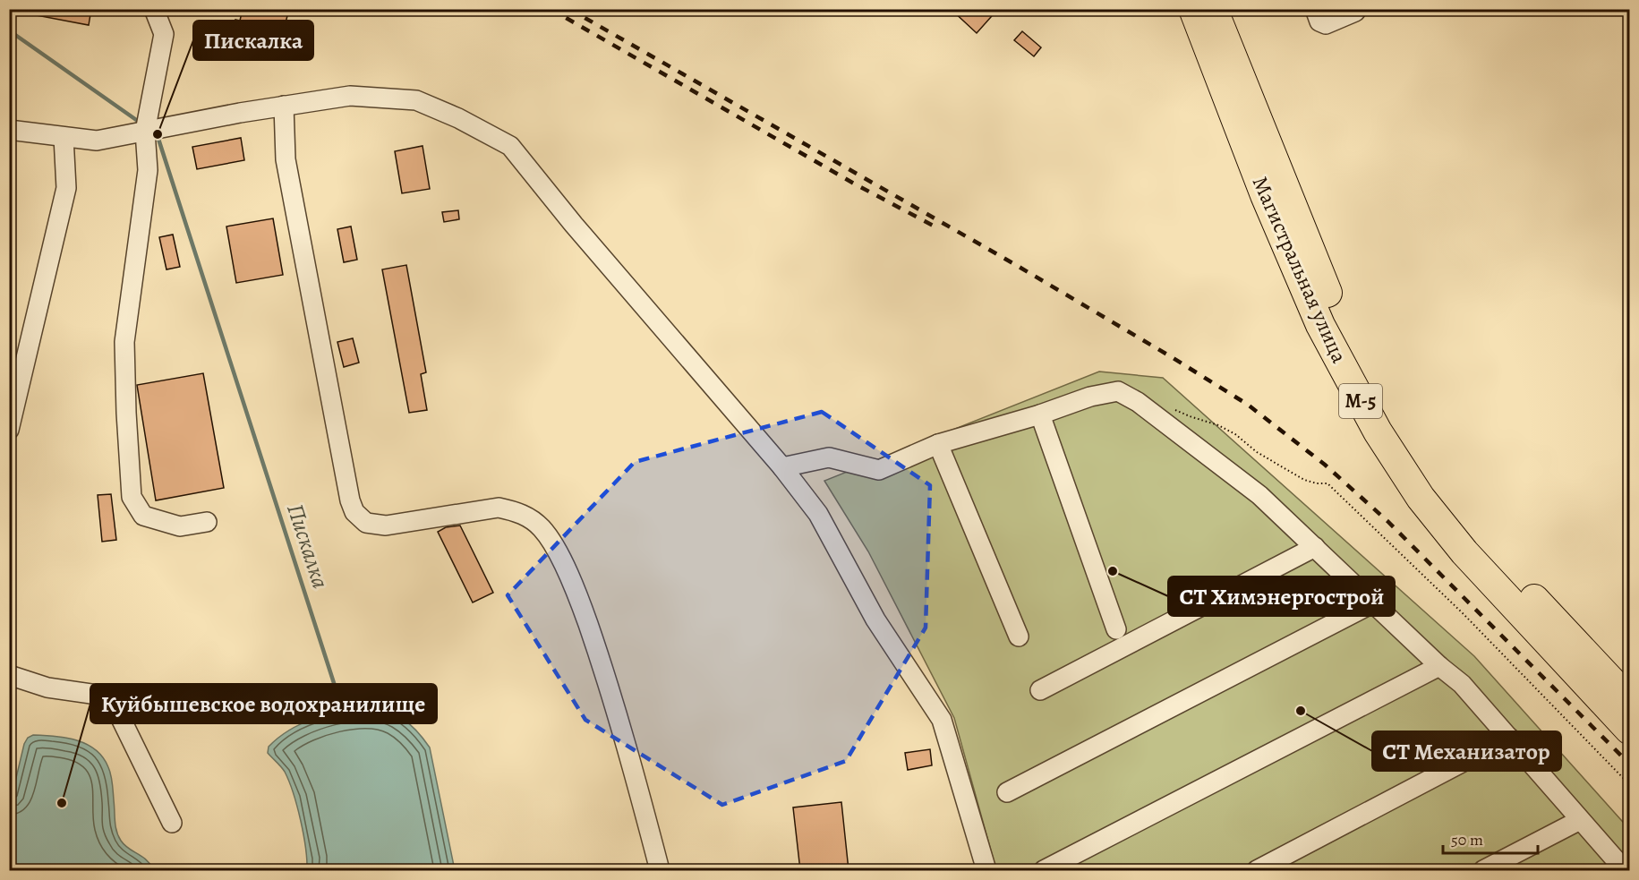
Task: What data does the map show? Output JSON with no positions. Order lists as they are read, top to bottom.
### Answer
{
  "streets": {
    "highway": ["Магистральная улица", "М-5"]
  },
  "water": ["Пискалка"],
  "places": [
    "Пискалка",
    "СТ Химэнергострой",
    "СТ Механизатор",
    "Куйбышевское водохранилище"
  ],
  "scale_bar": "50 m"
}
